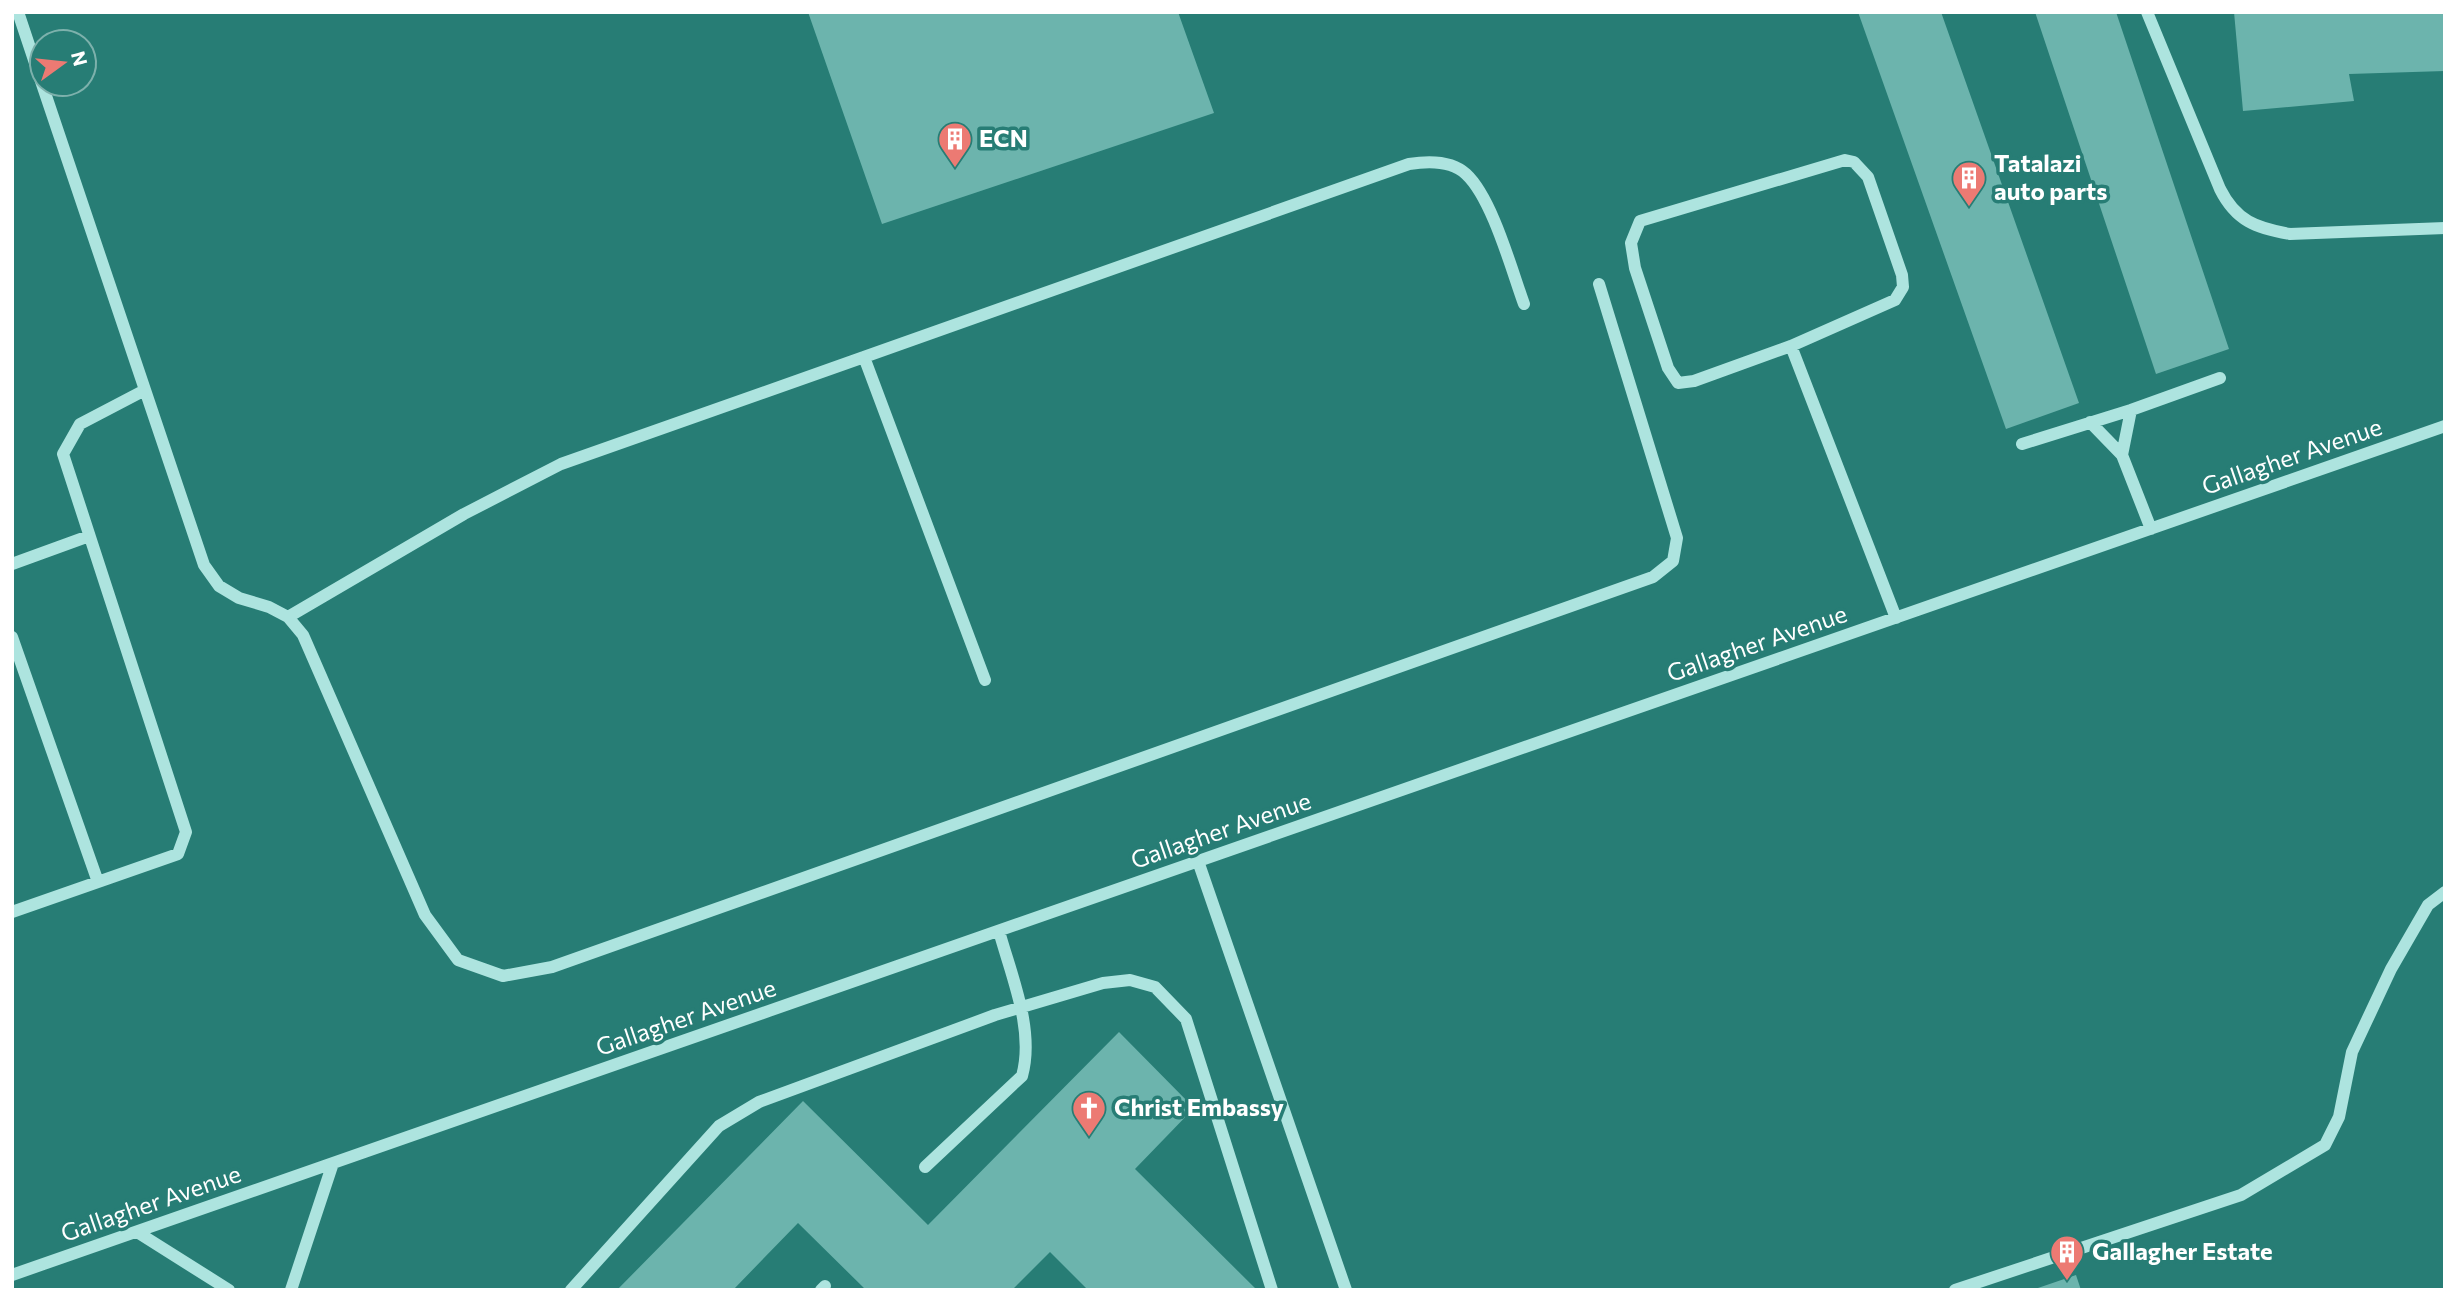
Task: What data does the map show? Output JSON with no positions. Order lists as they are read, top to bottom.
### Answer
{
  "streets": {
    "street": ["Gallagher Avenue"]
  },
  "places": {
    "building": ["ECN", "Tatalazi auto parts", "Gallagher Estate"],
    "church": ["Christ Embassy"]
  },
  "north": "right"
}
